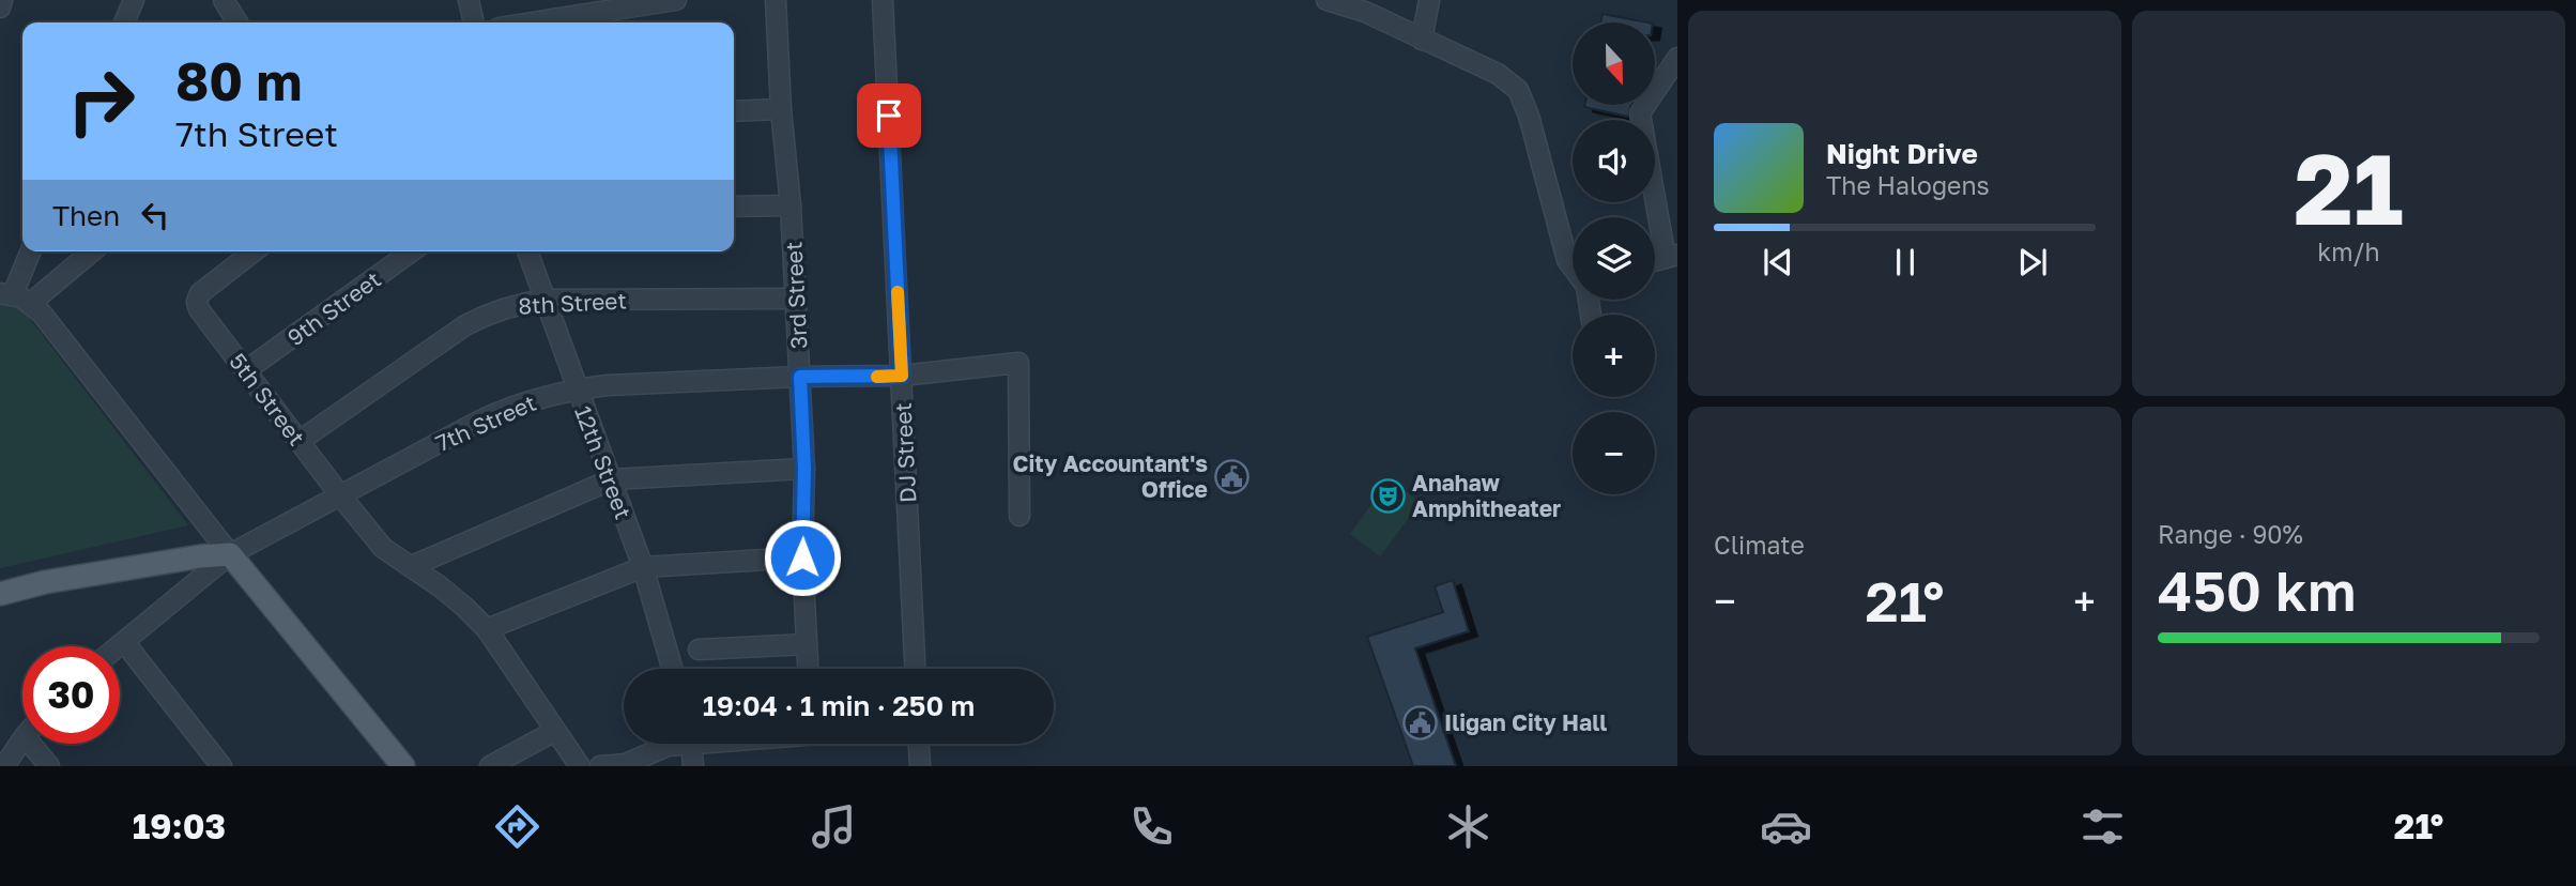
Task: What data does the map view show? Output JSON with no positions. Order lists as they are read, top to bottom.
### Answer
{
  "streets": {
    "street": [
      "3rd Street",
      "8th Street",
      "9th Street",
      "5th Street",
      "7th Street",
      "DJ Street",
      "12th Street"
    ]
  },
  "crossings": [
    ["3rd Street", "8th Street"],
    ["3rd Street", "7th Street"],
    ["8th Street", "5th Street"],
    ["8th Street", "12th Street"],
    ["9th Street", "5th Street"],
    ["5th Street", "7th Street"],
    ["7th Street", "DJ Street"],
    ["7th Street", "12th Street"]
  ],
  "places": {
    "public building": ["City Accountant's Office", "Iligan City Hall"],
    "theatre": ["Anahaw Amphitheater"]
  },
  "north": "bottom",
  "page": {
    "tile": [
      ["21", "km/h"],
      "Climate",
      ["Range · 90%", "450 km"]
    ],
    "map_buttons": ["+", "−"],
    "turn": ["80 m", "7th Street"],
    "song": ["Night Drive", "The Halogens"],
    "then": "Then",
    "heat": ["−", "21°", "+"],
    "limit": "30",
    "trip": "19:04 · 1 min · 250 m",
    "tabs": ["19:03", "21°"]
  }
}
